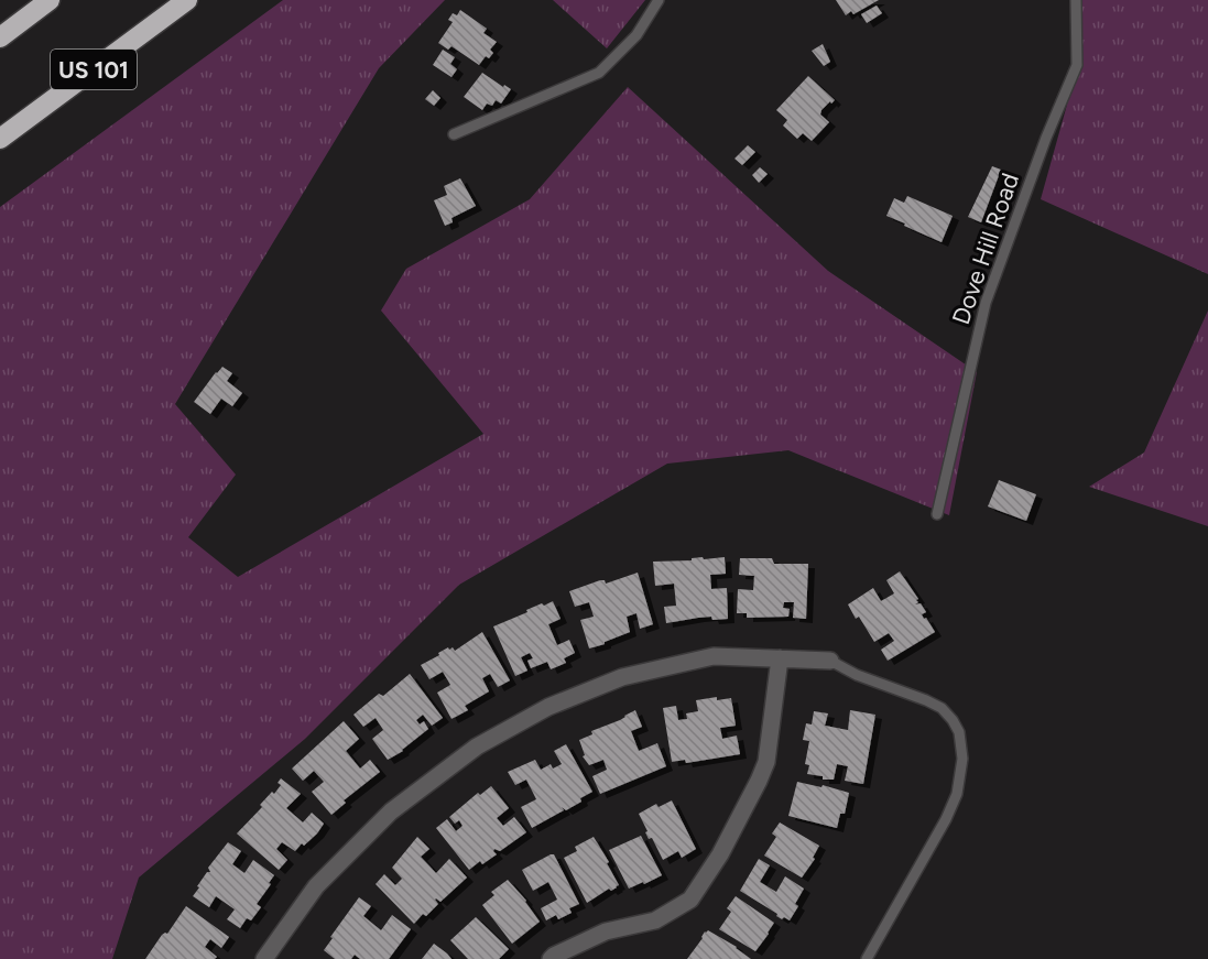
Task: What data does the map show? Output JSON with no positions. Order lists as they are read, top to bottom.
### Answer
{
  "streets": {
    "highway": ["US 101"],
    "lane": ["Dove Hill Road"]
  }
}
